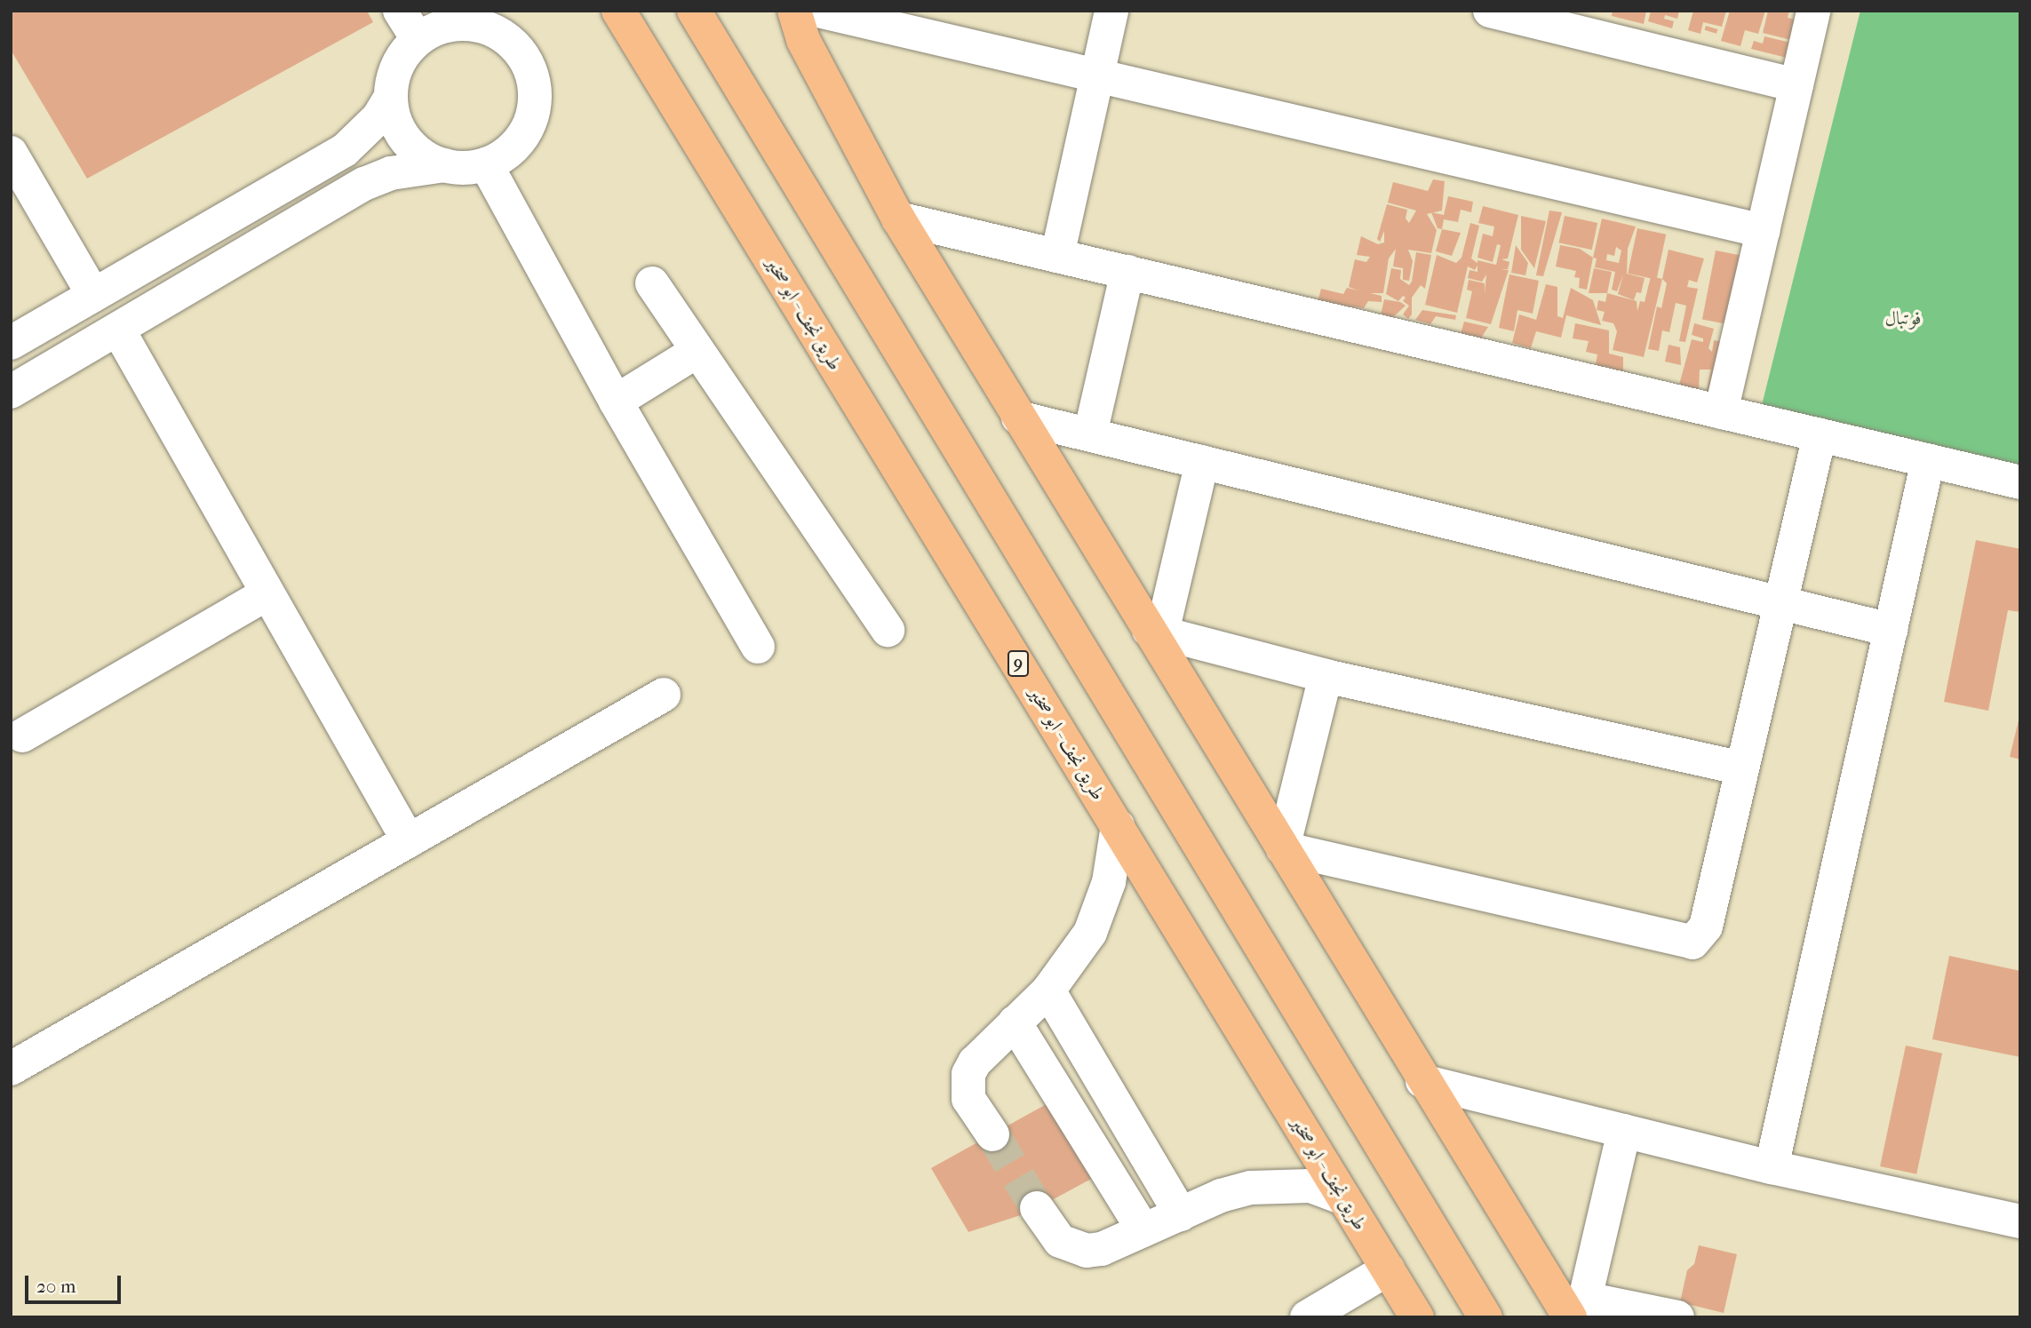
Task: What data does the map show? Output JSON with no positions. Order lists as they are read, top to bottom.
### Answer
{
  "streets": {
    "main road": ["طريق نجف - ابو صخير", "9"]
  },
  "parks": ["فوتبال"],
  "scale_bar": "20 m"
}
